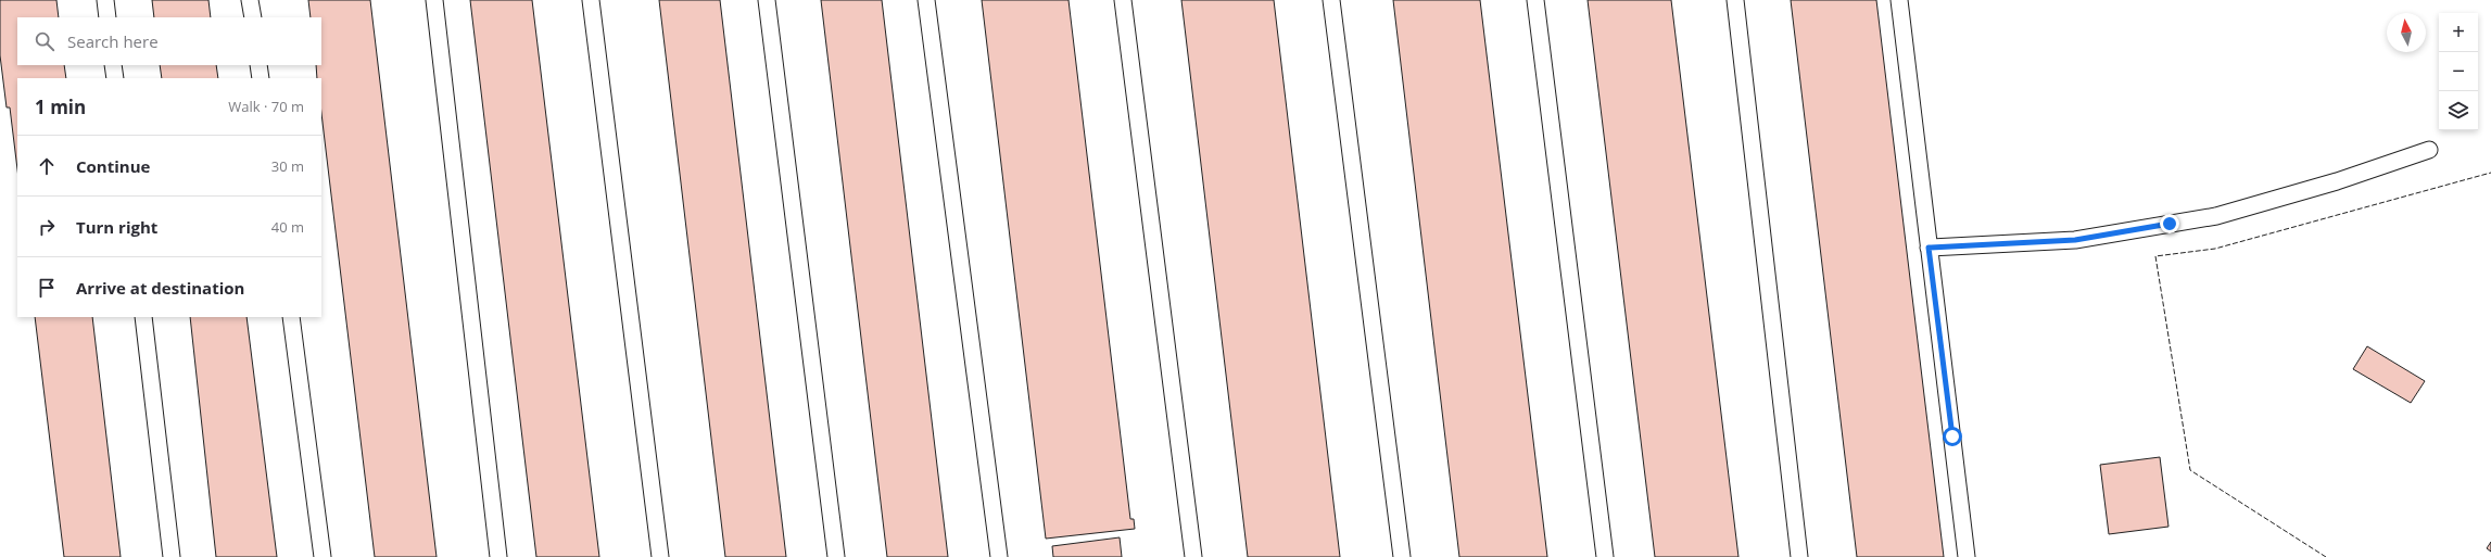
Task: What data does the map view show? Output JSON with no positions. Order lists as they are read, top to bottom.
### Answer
{
  "north": "top",
  "page": {
    "map_buttons": ["+", "−"],
    "search": "Search here",
    "heading": ["1 min", "Walk · 70 m"],
    "list": [
      ["Continue", "30 m"],
      ["Turn right", "40 m"],
      "Arrive at destination"
    ]
  }
}
